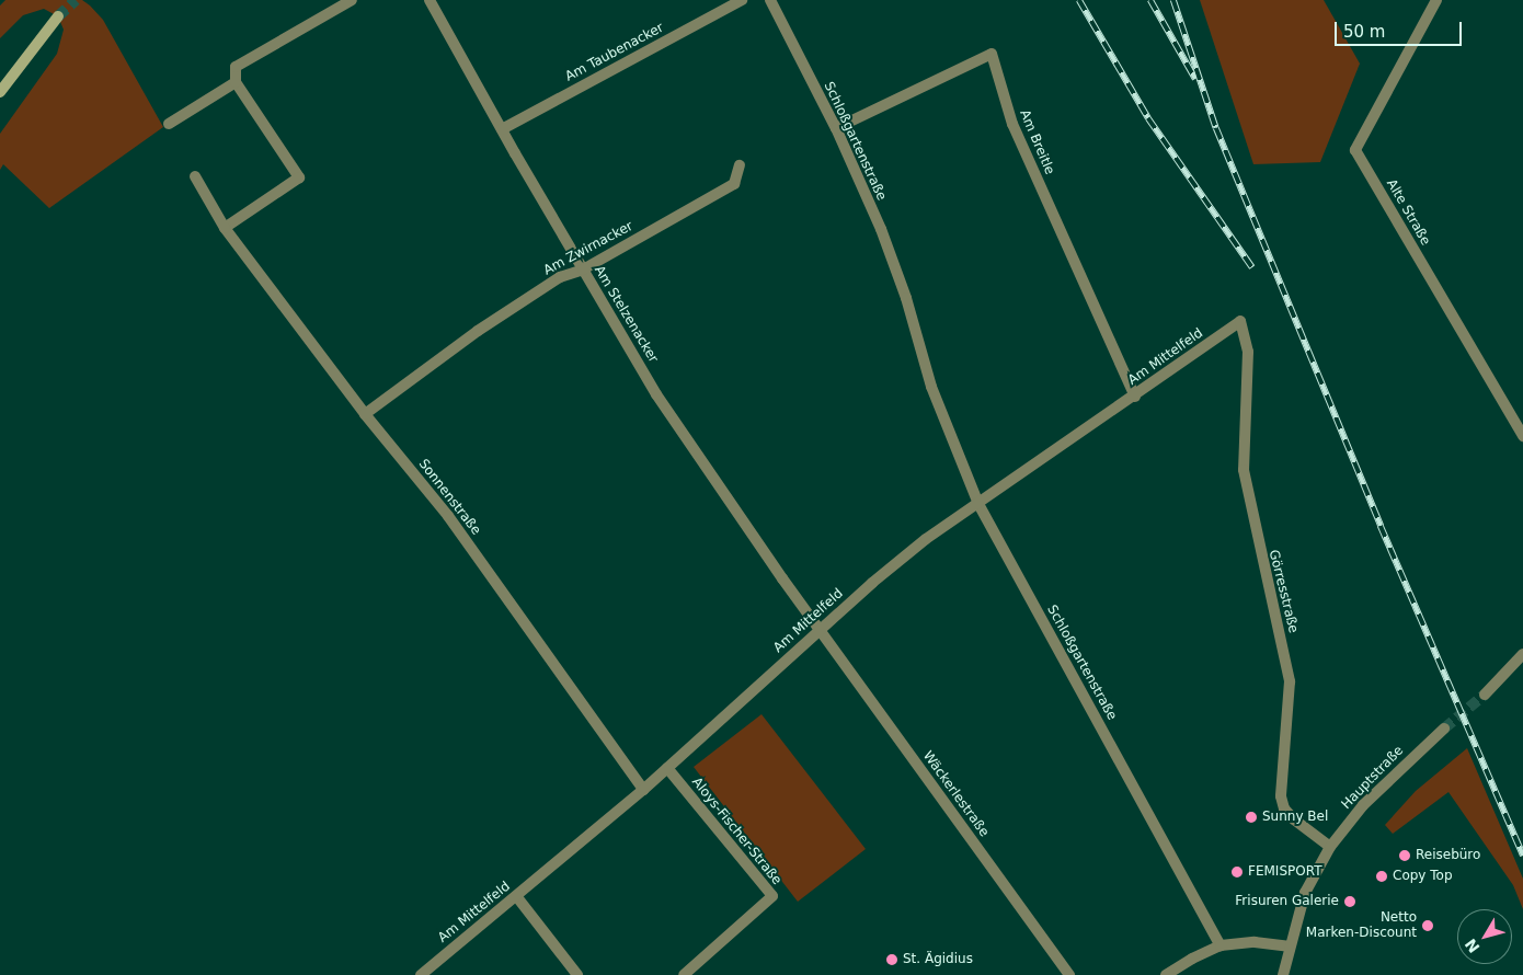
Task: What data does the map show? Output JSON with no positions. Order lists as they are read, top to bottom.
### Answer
{
  "streets": {
    "street": [
      "Am Taubenacker",
      "Schloßgartenstraße",
      "Am Breitle",
      "Alte Straße",
      "Am Zwirnacker",
      "Am Stelzenacker",
      "Am Mittelfeld",
      "Sonnenstraße",
      "Görresstraße",
      "Hauptstraße",
      "Wäckerlestraße",
      "Aloys-Fischer-Straße"
    ]
  },
  "crossings": [
    ["Am Taubenacker", "Am Stelzenacker"],
    ["Schloßgartenstraße", "Am Breitle"],
    ["Schloßgartenstraße", "Am Mittelfeld"],
    ["Am Breitle", "Am Mittelfeld"],
    ["Am Zwirnacker", "Am Stelzenacker"],
    ["Am Zwirnacker", "Sonnenstraße"],
    ["Am Stelzenacker", "Am Mittelfeld"],
    ["Am Stelzenacker", "Wäckerlestraße"],
    ["Am Mittelfeld", "Sonnenstraße"],
    ["Am Mittelfeld", "Görresstraße"],
    ["Am Mittelfeld", "Wäckerlestraße"],
    ["Am Mittelfeld", "Aloys-Fischer-Straße"],
    ["Görresstraße", "Hauptstraße"]
  ],
  "places": [
    "Sunny Bel",
    "Reisebüro",
    "FEMISPORT",
    "Copy Top",
    "Frisuren Galerie",
    "Netto Marken-Discount",
    "St. Ägidius"
  ],
  "scale_bar": "50 m",
  "north": "bottom left"
}
